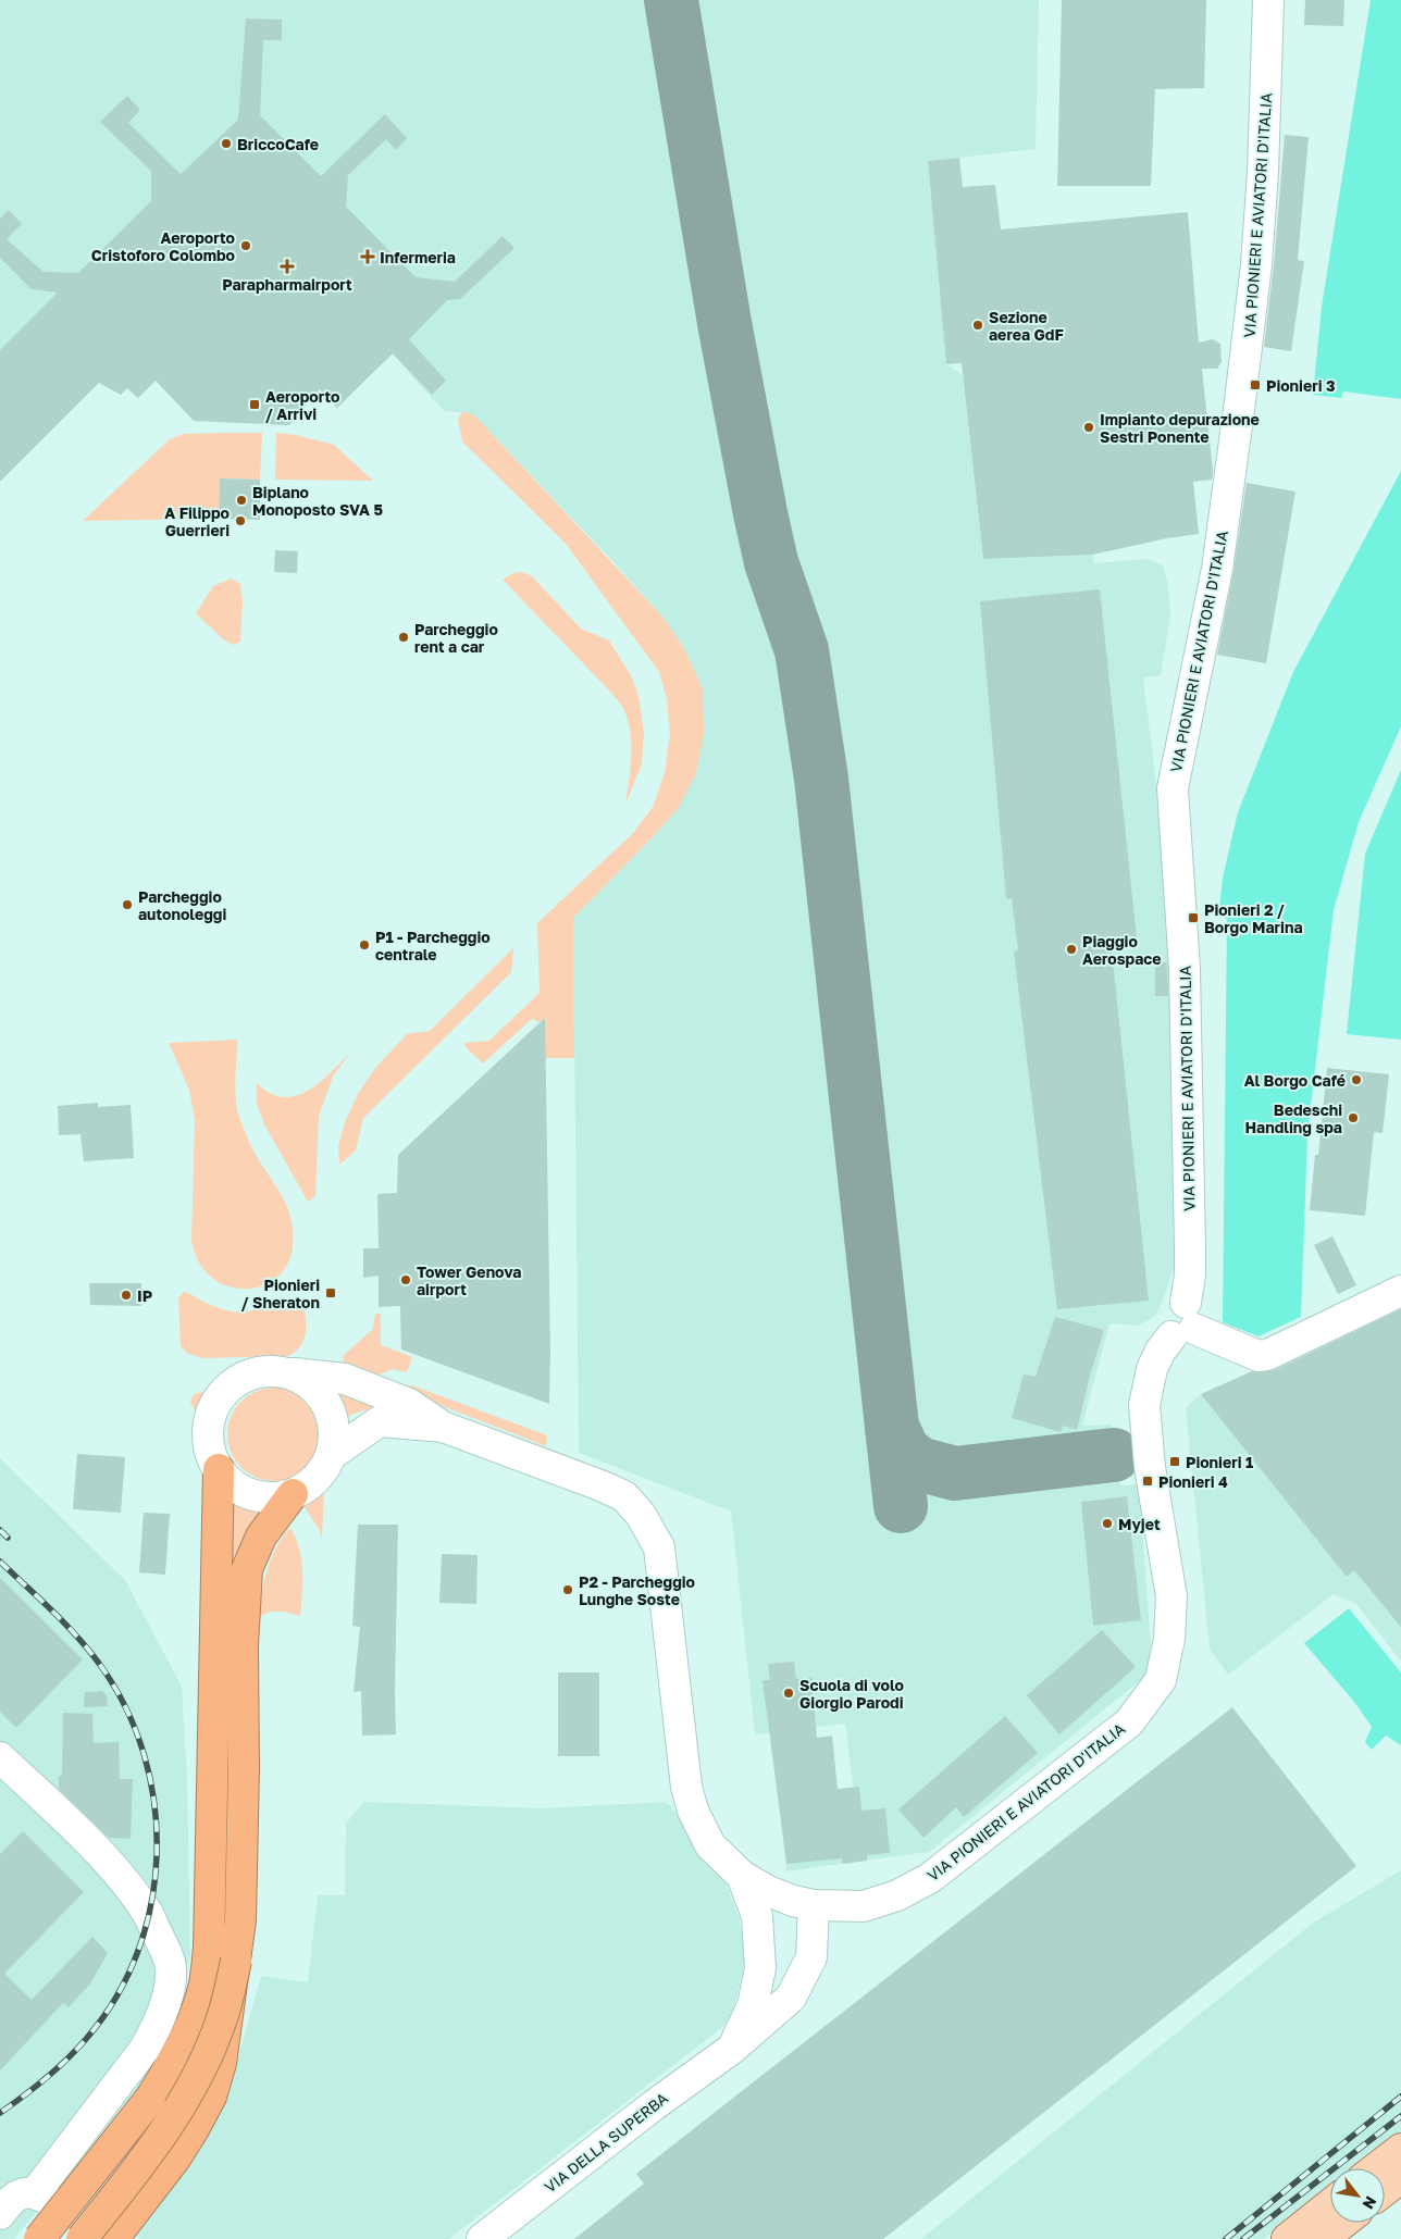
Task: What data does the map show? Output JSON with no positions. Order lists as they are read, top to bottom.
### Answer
{
  "streets": {
    "street": ["VIA PIONIERI E AVIATORI D'ITALIA", "VIA DELLA SUPERBA"]
  },
  "crossings": [
    ["VIA PIONIERI E AVIATORI D'ITALIA", "VIA DELLA SUPERBA"]
  ],
  "places": {
    "other": [
      "BriccoCafe",
      "Aeroporto Cristoforo Colombo",
      "Sezione aerea GdF",
      "Impianto depurazione Sestri Ponente",
      "Biplano Monoposto SVA 5",
      "A Filippo Guerrieri",
      "Parcheggio rent a car",
      "Parcheggio autonoleggi",
      "P1 - Parcheggio centrale",
      "Piaggio Aerospace",
      "Al Borgo Café",
      "Bedeschi Handling spa",
      "Tower Genova airport",
      "IP",
      "Myjet",
      "P2 - Parcheggio Lunghe Soste",
      "Scuola di volo Giorgio Parodi"
    ],
    "health": ["Infermeria", "Parapharmairport"],
    "transit": [
      "Pionieri 3",
      "Aeroporto / Arrivi",
      "Pionieri 2 / Borgo Marina",
      "Pionieri / Sheraton",
      "Pionieri 1",
      "Pionieri 4"
    ]
  },
  "north": "bottom right"
}
